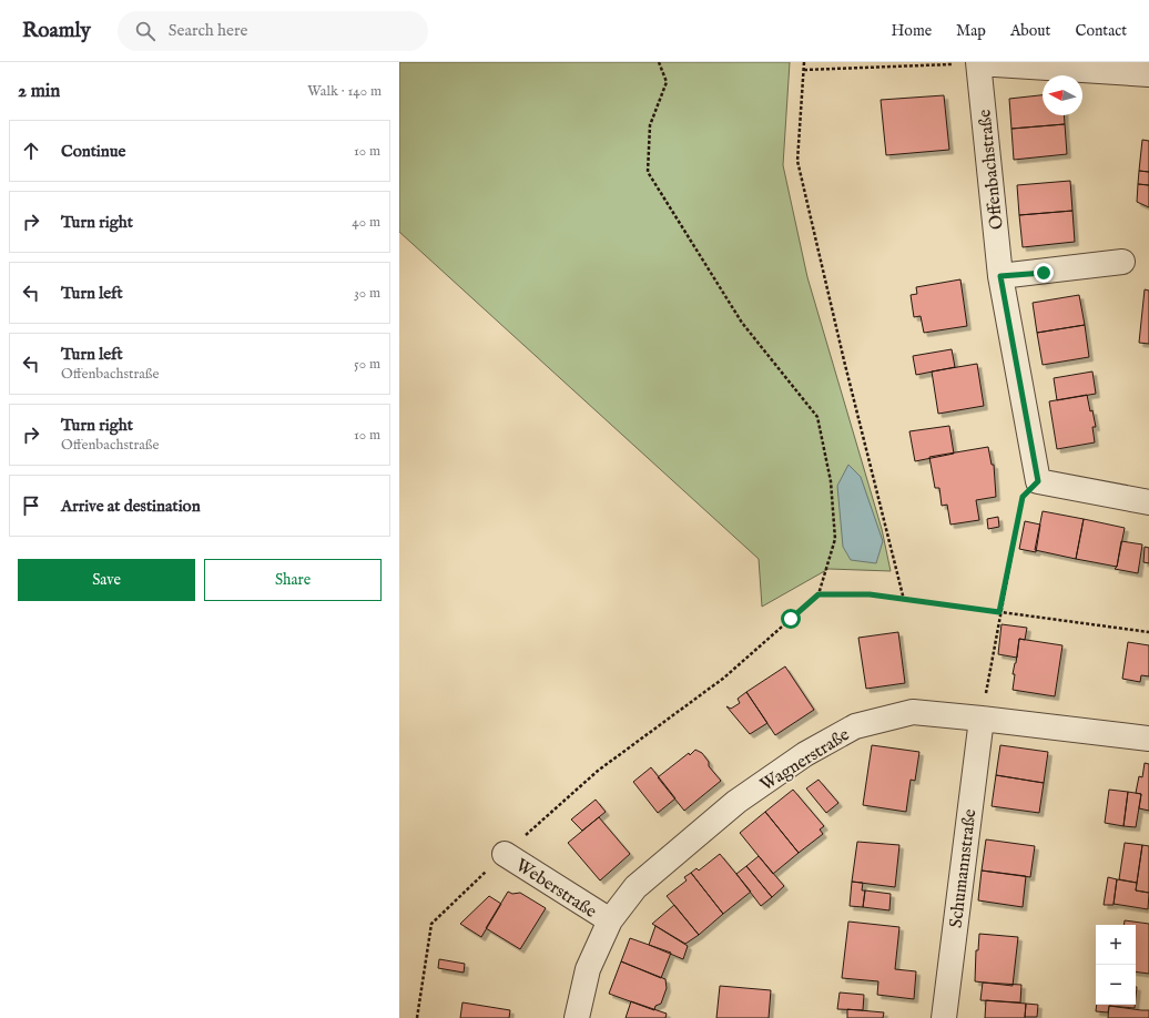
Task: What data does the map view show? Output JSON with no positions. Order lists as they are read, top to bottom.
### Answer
{
  "streets": {
    "street": [
      "Offenbachstraße",
      "Wagnerstraße",
      "Schumannstraße",
      "Weberstraße"
    ]
  },
  "crossings": [
    ["Wagnerstraße", "Schumannstraße"],
    ["Wagnerstraße", "Weberstraße"]
  ],
  "north": "left",
  "page": {
    "header": "Roamly",
    "search": "Search here",
    "nav": [
      "Home",
      "Map",
      "About",
      "Contact"
    ],
    "heading": ["2 min", "Walk · 140 m"],
    "list": [
      ["Continue", "10 m"],
      ["Turn right", "40 m"],
      ["Turn left", "30 m"],
      ["Turn left", "Offenbachstraße", "50 m"],
      ["Turn right", "Offenbachstraße", "10 m"],
      "Arrive at destination"
    ],
    "buttons": ["Save", "Share"],
    "map_buttons": ["+", "−"]
  }
}
